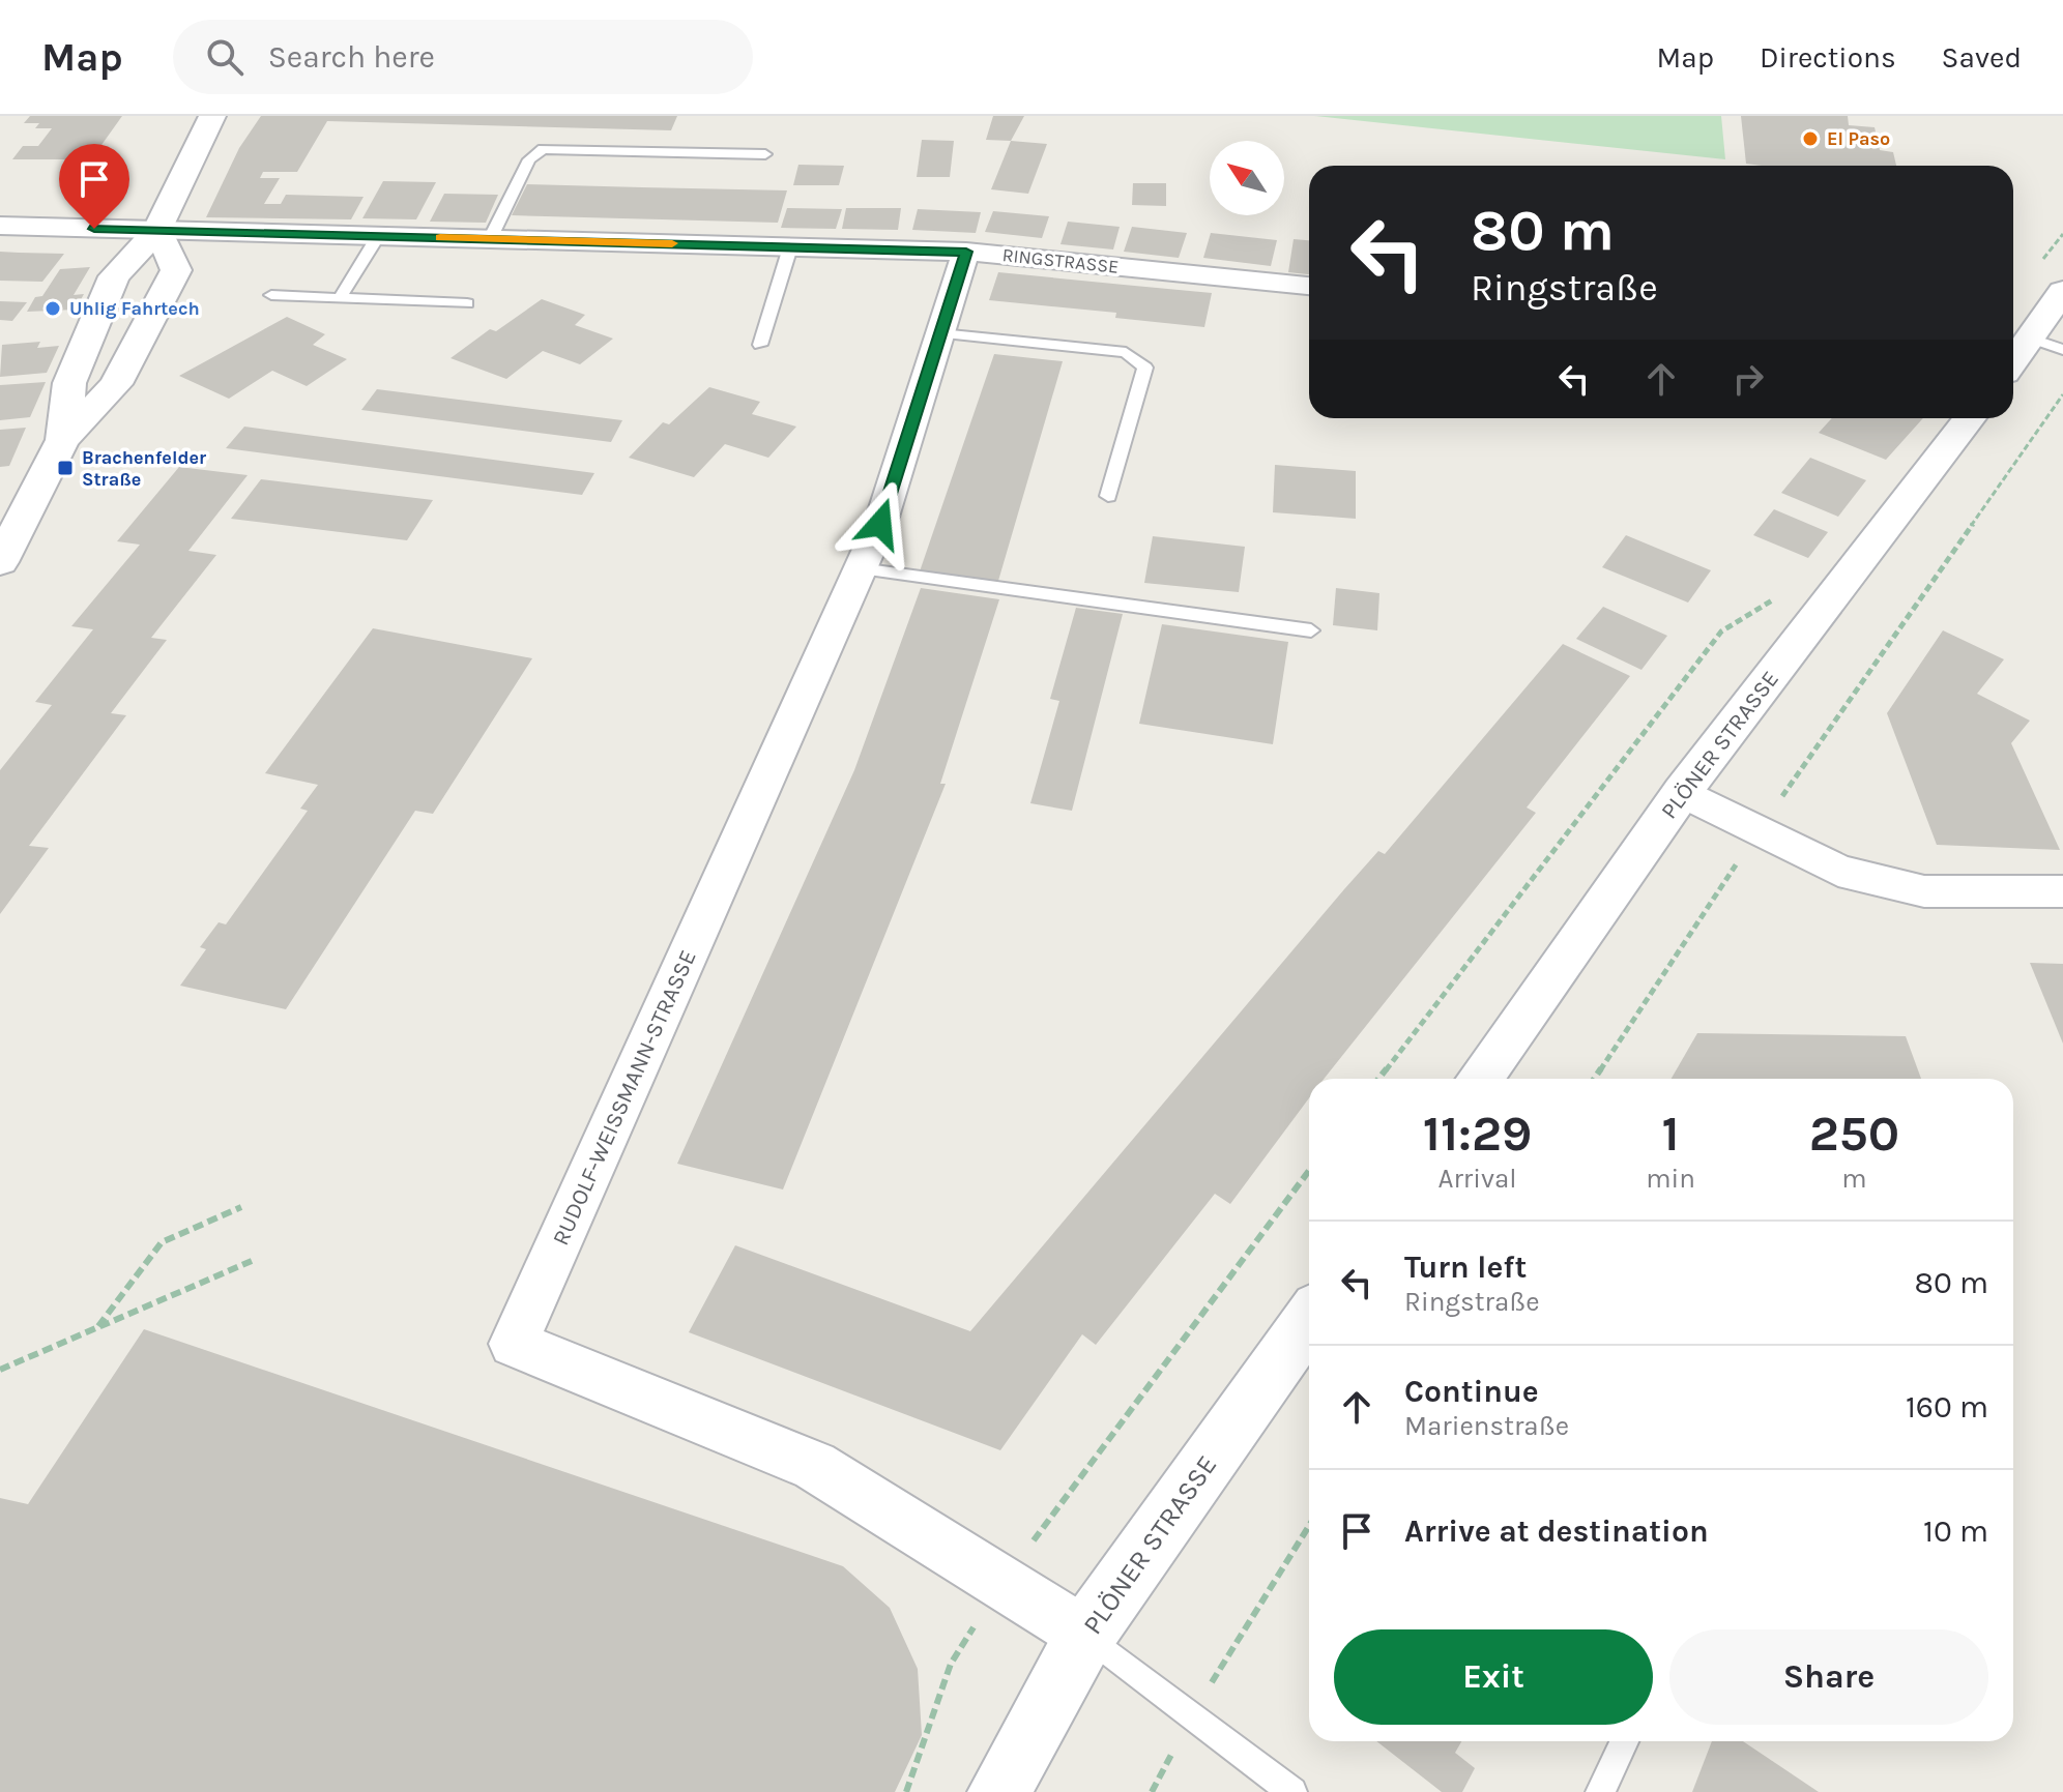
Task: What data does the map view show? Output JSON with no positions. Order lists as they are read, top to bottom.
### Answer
{
  "streets": {
    "main road": ["PLÖNER STRASSE"],
    "street": ["RINGSTRASSE", "RUDOLF-WEISSMANN-STRASSE"]
  },
  "crossings": [
    ["RINGSTRASSE", "RUDOLF-WEISSMANN-STRASSE"],
    ["PLÖNER STRASSE", "RUDOLF-WEISSMANN-STRASSE"]
  ],
  "places": {
    "other": ["El Paso", "Uhlig Fahrtech"],
    "transit": ["Brachenfelder Straße"]
  },
  "north": "top left",
  "page": {
    "header": "Map",
    "search": "Search here",
    "nav": ["Map", "Directions", "Saved"],
    "turn": ["80 m", "Ringstraße"],
    "eta": [
      "11:29",
      "Arrival",
      "1",
      "min",
      "250",
      "m"
    ],
    "list": [
      {
        "name": "Turn left",
        "note": "Ringstraße",
        "value": "80 m"
      },
      {
        "name": "Continue",
        "note": "Marienstraße",
        "value": "160 m"
      },
      {
        "name": "Arrive at destination",
        "value": "10 m"
      }
    ],
    "buttons": ["Exit", "Share"]
  }
}
